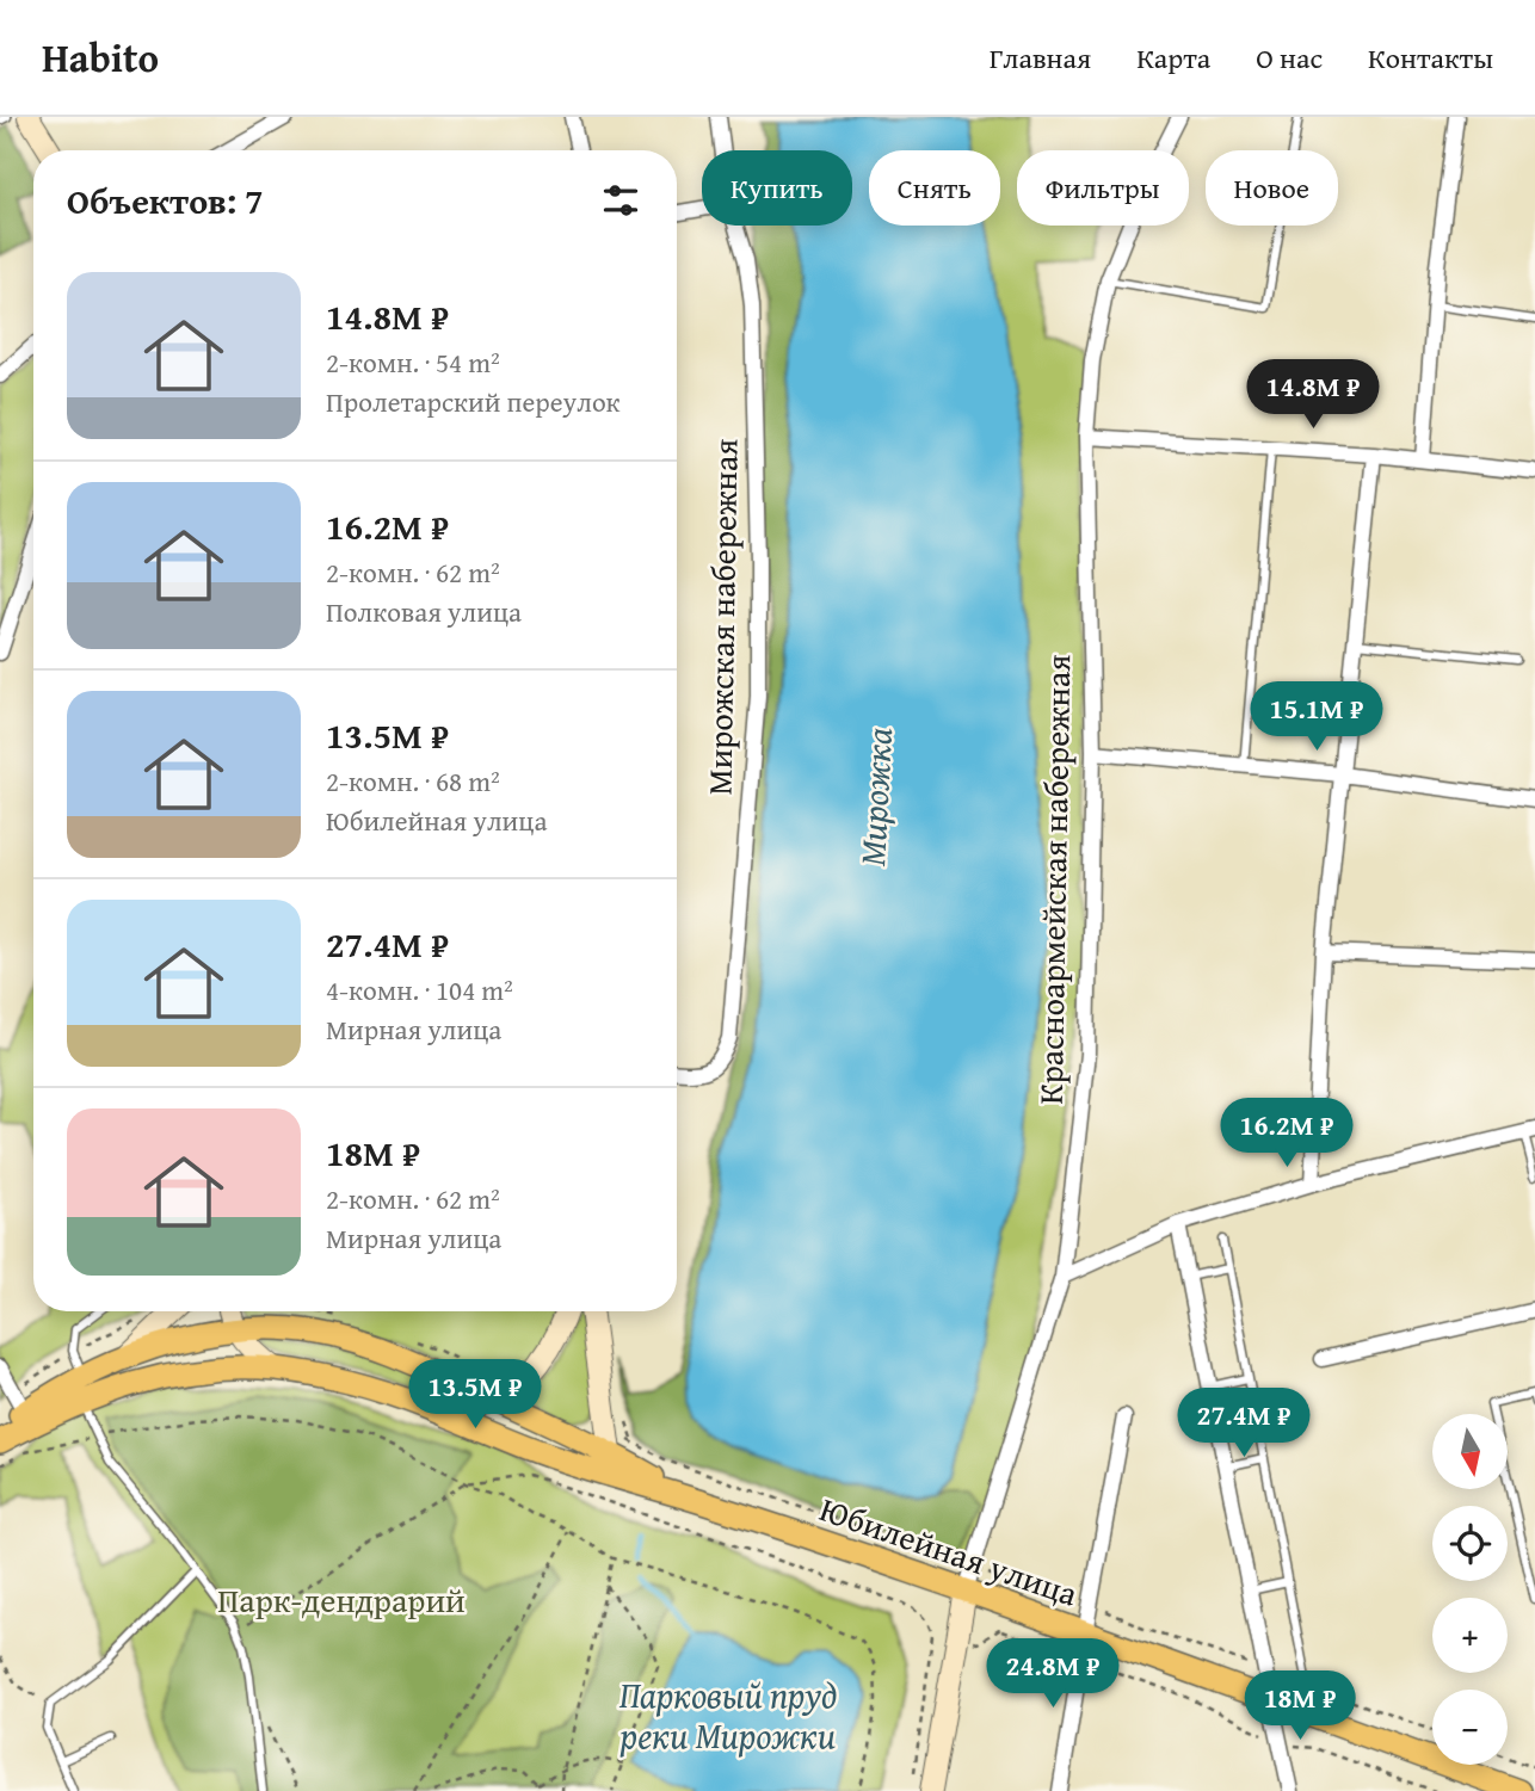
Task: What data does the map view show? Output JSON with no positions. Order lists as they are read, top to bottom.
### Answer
{
  "streets": {
    "main road": ["Юбилейная улица"],
    "street": ["Мирожская набережная", "Красноармейская набережная"]
  },
  "crossings": [
    ["Красноармейская набережная", "Юбилейная улица"]
  ],
  "water": ["Мирожка", "Парковый пруд реки Мирожки"],
  "parks": ["Парк-дендрарий"],
  "north": "bottom",
  "page": {
    "header": "Habito",
    "nav": [
      "Главная",
      "Карта",
      "О нас",
      "Контакты"
    ],
    "chip": [
      "Купить",
      "Снять",
      "Фильтры",
      "Новое"
    ],
    "heading": "Объектов: 7",
    "list": [
      {
        "name": "14.8M ₽",
        "note": "2-комн. · 54 m² · Пролетарский переулок"
      },
      {
        "name": "16.2M ₽",
        "note": "2-комн. · 62 m² · Полковая улица"
      },
      {
        "name": "13.5M ₽",
        "note": "2-комн. · 68 m² · Юбилейная улица"
      },
      {
        "name": "27.4M ₽",
        "note": "4-комн. · 104 m² · Мирная улица"
      },
      {
        "name": "18M ₽",
        "note": "2-комн. · 62 m² · Мирная улица"
      }
    ],
    "price": [
      "14.8M ₽",
      "15.1M ₽",
      "16.2M ₽",
      "13.5M ₽",
      "27.4M ₽",
      "24.8M ₽",
      "18M ₽"
    ],
    "map_buttons": ["+", "−"]
  }
}
